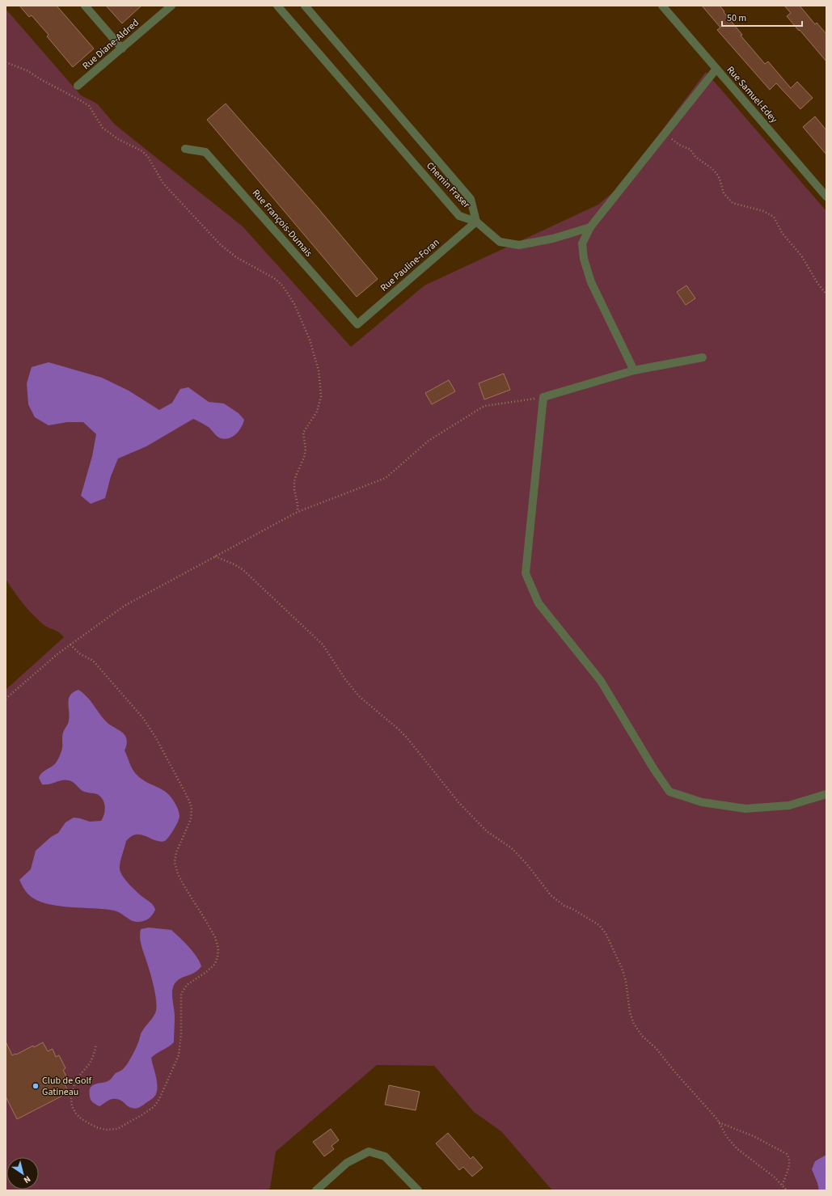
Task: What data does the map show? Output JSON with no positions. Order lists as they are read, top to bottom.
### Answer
{
  "streets": {
    "street": [
      "Rue Diane-Aldred",
      "Rue Samuel-Edey",
      "Chemin Fraser",
      "Rue François-Dumais",
      "Rue Pauline-Foran"
    ]
  },
  "crossings": [
    ["Chemin Fraser", "Rue Pauline-Foran"],
    ["Rue François-Dumais", "Rue Pauline-Foran"]
  ],
  "places": ["Club de Golf Gatineau"],
  "scale_bar": "50 m",
  "north": "bottom right"
}
